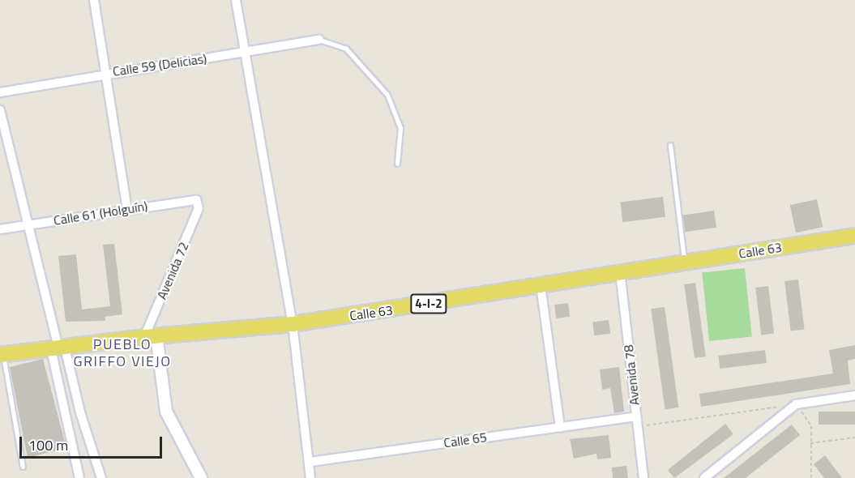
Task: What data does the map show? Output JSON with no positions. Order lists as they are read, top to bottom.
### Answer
{
  "streets": {
    "main road": ["Calle 63", "4-I-2"],
    "street": [
      "Calle 59 (Delicias)",
      "Calle 61 (Holguín)",
      "Avenida 72",
      "Avenida 78",
      "Calle 65"
    ]
  },
  "crossings": [
    ["Calle 61 (Holguín)", "Avenida 72"],
    ["Calle 63", "Avenida 72"],
    ["Calle 63", "Avenida 78"],
    ["Avenida 78", "Calle 65"]
  ],
  "districts": ["PUEBLO GRIFFO VIEJO"],
  "scale_bar": "100 m"
}
